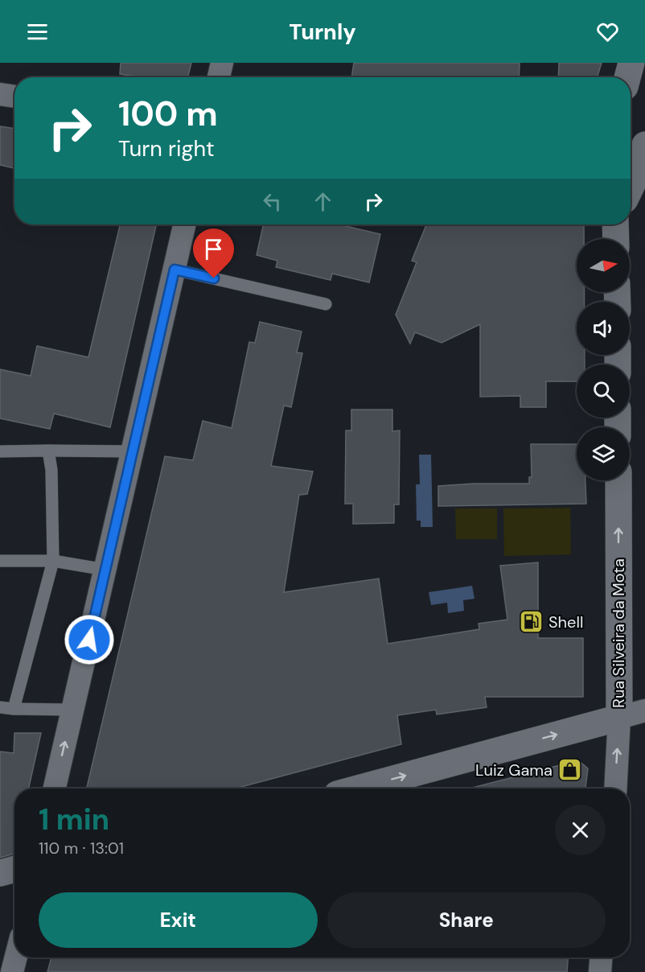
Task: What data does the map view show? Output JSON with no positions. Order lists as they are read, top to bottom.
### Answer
{
  "streets": {
    "main road": ["Rua Silveira da Mota"]
  },
  "one_way": ["Rua Silveira da Mota"],
  "places": {
    "fuel station": ["Shell"],
    "shop": ["Luiz Gama"]
  },
  "north": "right",
  "page": {
    "header": "Turnly",
    "turn": ["100 m", "Turn right"],
    "heading": ["1 min", "110 m · 13:01"],
    "buttons": ["Exit", "Share"]
  }
}
